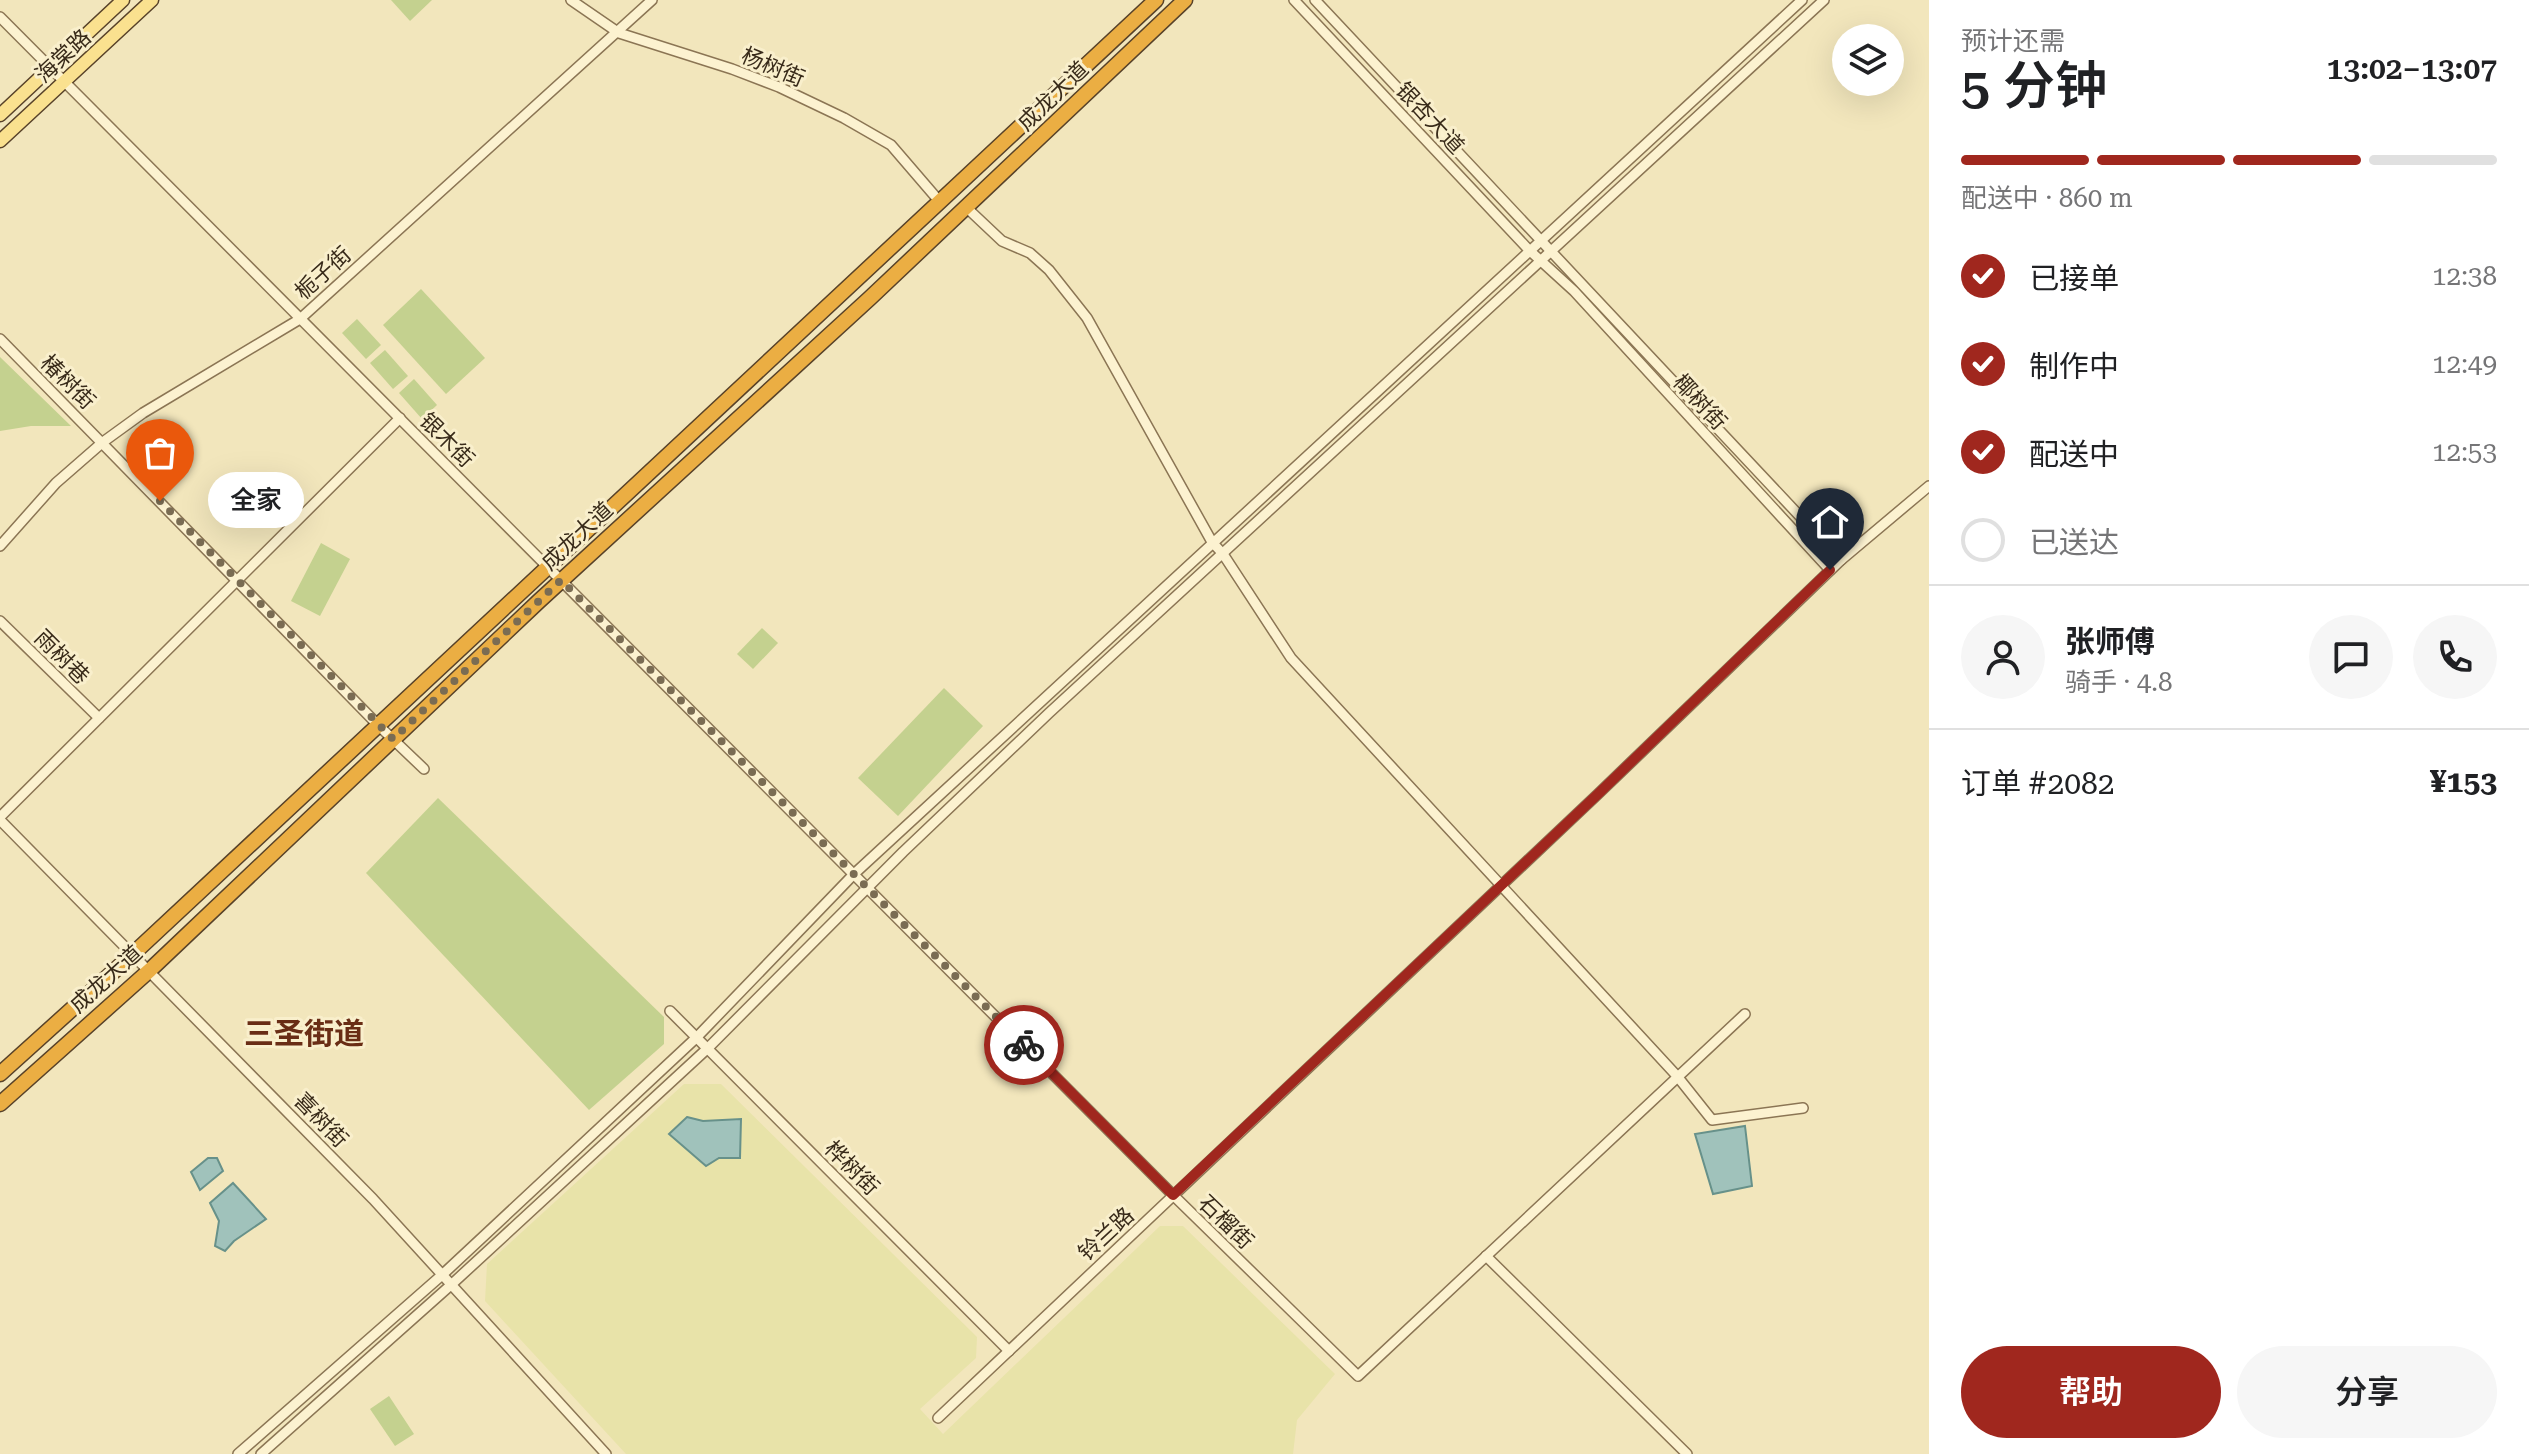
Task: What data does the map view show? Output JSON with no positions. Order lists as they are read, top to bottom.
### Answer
{
  "streets": {
    "highway": ["成龙大道"],
    "main road": ["海棠路"],
    "street": [
      "杨树街",
      "银杏大道",
      "栀子街",
      "椿树街",
      "椰树街",
      "银木街",
      "雨树巷",
      "喜树街",
      "桦树街",
      "石榴街",
      "铃兰路"
    ]
  },
  "crossings": [
    ["海棠路", "银木街"],
    ["杨树街", "成龙大道"],
    ["杨树街", "栀子街"],
    ["成龙大道", "椿树街"],
    ["成龙大道", "银木街"],
    ["成龙大道", "喜树街"],
    ["银杏大道", "椰树街"],
    ["栀子街", "椿树街"],
    ["栀子街", "银木街"],
    ["椰树街", "铃兰路"],
    ["银木街", "石榴街"],
    ["桦树街", "铃兰路"],
    ["石榴街", "铃兰路"]
  ],
  "districts": ["三圣街道"],
  "places": ["全家"],
  "page": {
    "heading": ["5 分钟", "预计还需", "13:02–13:07"],
    "panel": [
      "张师傅",
      "骑手 · 4.8",
      "订单 #2082",
      "¥153"
    ],
    "bar": "配送中 · 860 m",
    "list": [
      ["已接单", "12:38"],
      ["制作中", "12:49"],
      ["配送中", "12:53"],
      "已送达"
    ],
    "bubble": "全家",
    "buttons": ["帮助", "分享"]
  }
}
